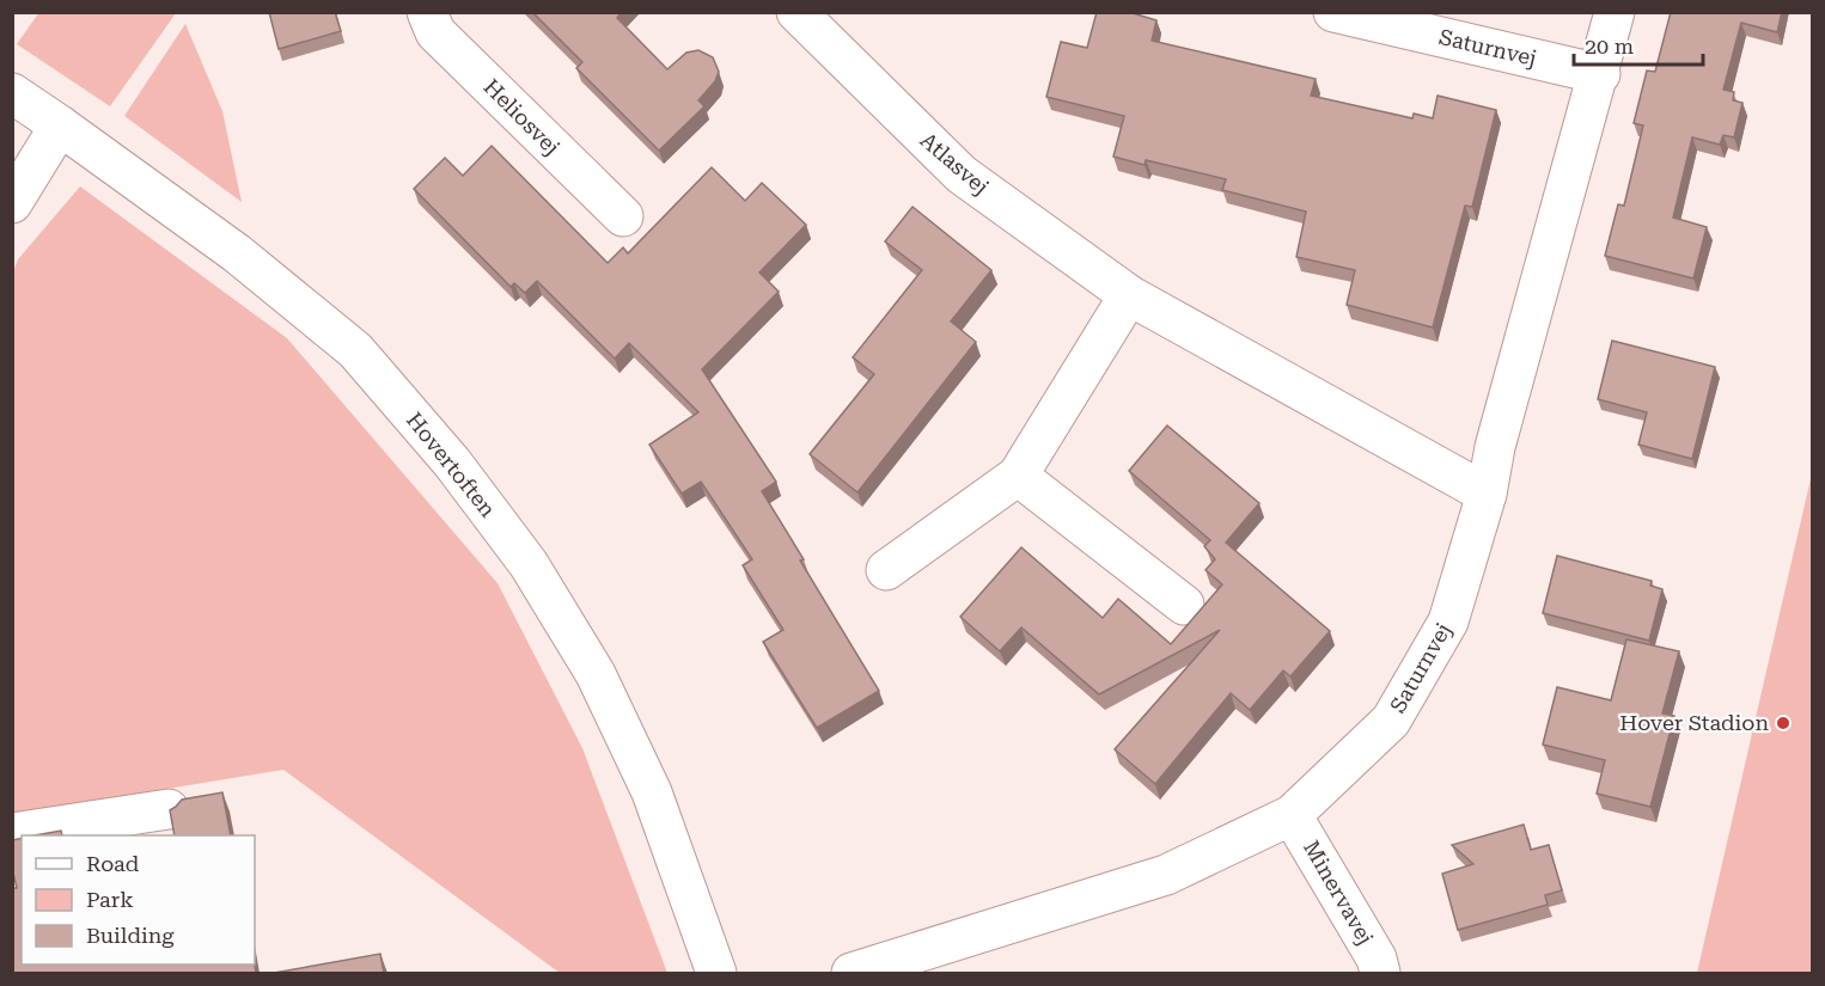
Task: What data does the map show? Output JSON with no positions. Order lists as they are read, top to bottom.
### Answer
{
  "streets": {
    "street": [
      "Saturnvej",
      "Heliosvej",
      "Atlasvej",
      "Hovertoften",
      "Minervavej"
    ]
  },
  "crossings": [
    ["Saturnvej", "Atlasvej"],
    ["Saturnvej", "Minervavej"]
  ],
  "places": ["Hover Stadion"],
  "legend": ["Road", "Park", "Building"],
  "scale_bar": "20 m"
}
